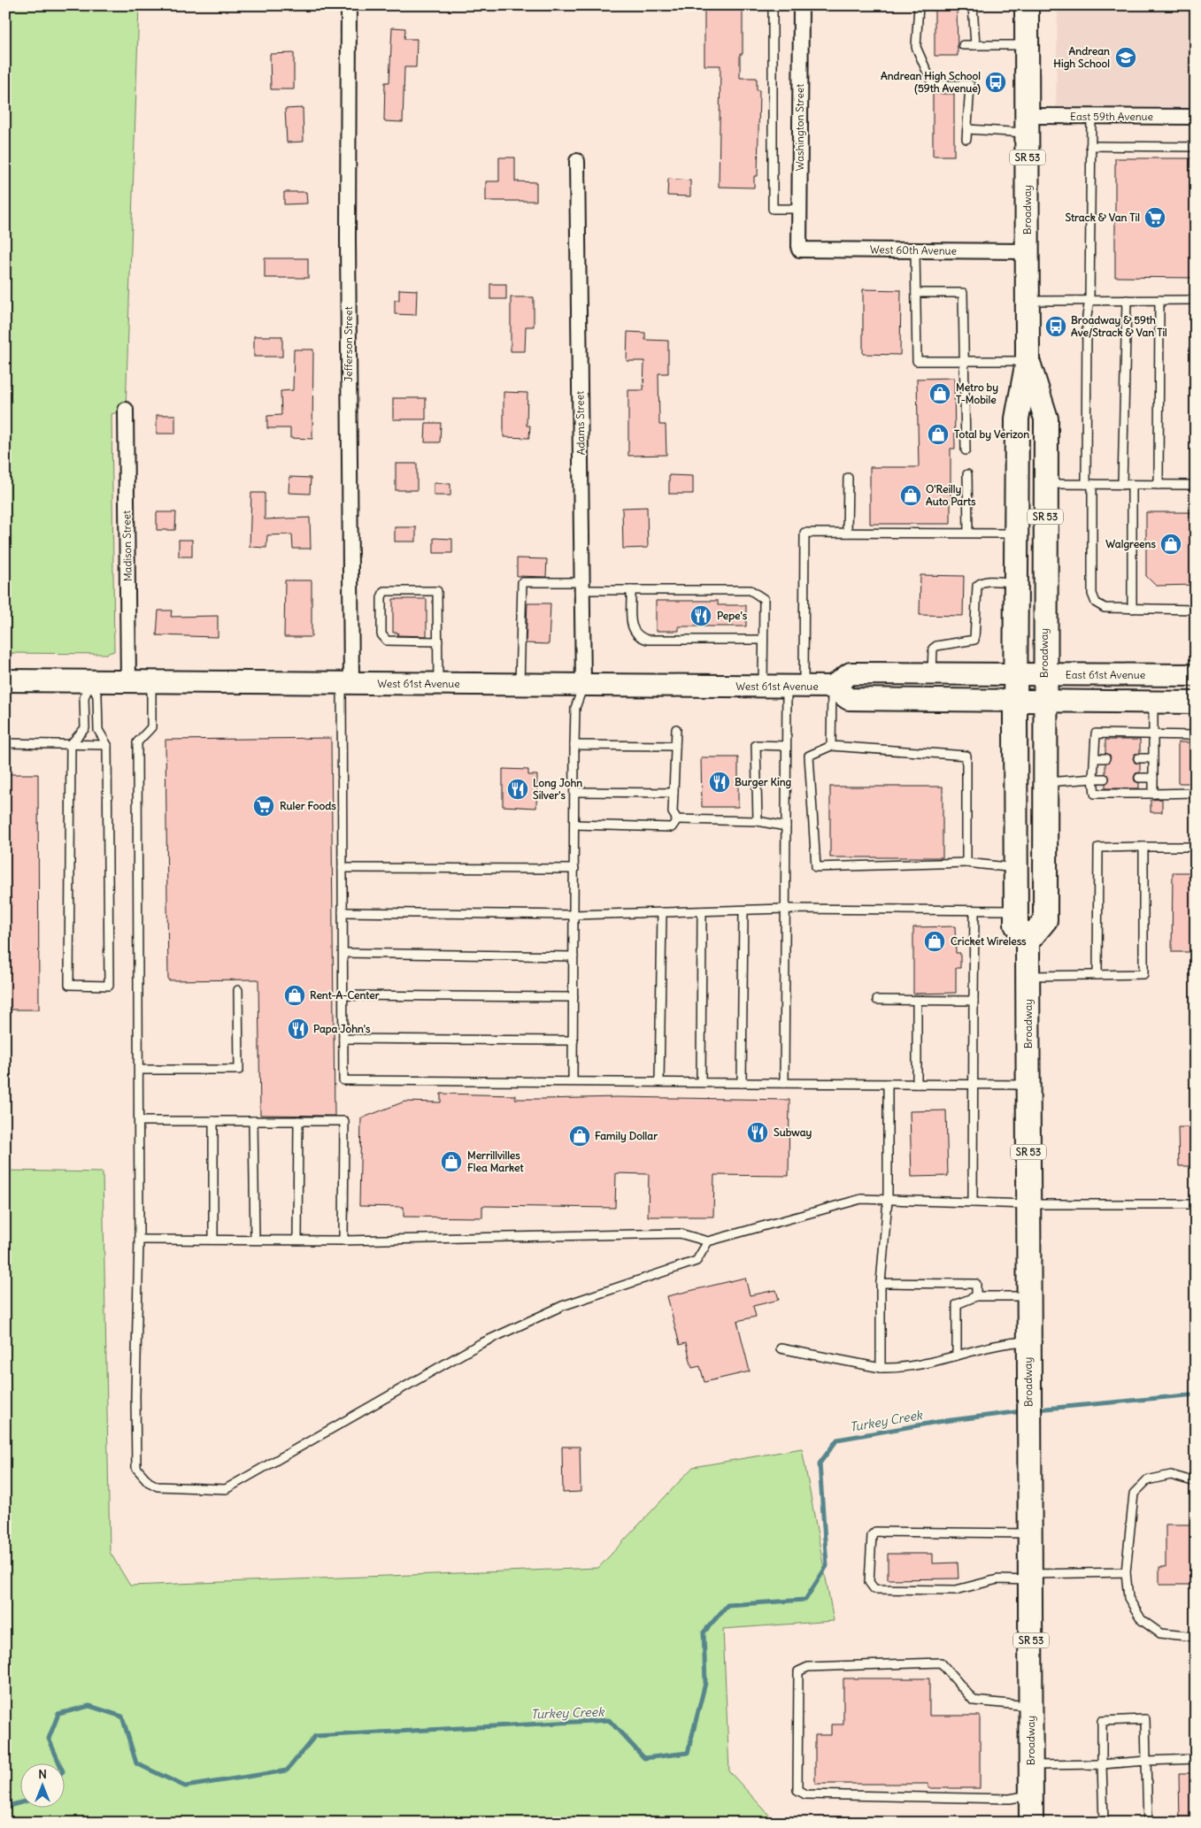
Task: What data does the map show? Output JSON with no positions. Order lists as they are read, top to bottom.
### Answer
{
  "streets": {
    "main road": [
      "SR 53",
      "Broadway",
      "East 61st Avenue",
      "West 61st Avenue"
    ],
    "street": [
      "East 59th Avenue",
      "Washington Street",
      "West 60th Avenue",
      "Jefferson Street",
      "Adams Street",
      "Madison Street"
    ]
  },
  "crossings": [
    ["East 59th Avenue", "Broadway"],
    ["Washington Street", "West 60th Avenue"],
    ["Broadway", "West 60th Avenue"],
    ["Broadway", "East 61st Avenue"],
    ["Broadway", "West 61st Avenue"],
    ["Jefferson Street", "West 61st Avenue"],
    ["Adams Street", "West 61st Avenue"],
    ["Madison Street", "West 61st Avenue"],
    ["East 61st Avenue", "West 61st Avenue"]
  ],
  "water": ["Turkey Creek"],
  "places": {
    "school or university": ["Andrean High School"],
    "bus stop": ["Andrean High School (59th Avenue)", "Broadway & 59th Ave/Strack & Van Til"],
    "supermarket": ["Strack & Van Til", "Ruler Foods"],
    "shop": [
      "Metro by T-Mobile",
      "Total by Verizon",
      "O'Reilly Auto Parts",
      "Walgreens",
      "Cricket Wireless",
      "Rent-A-Center",
      "Family Dollar",
      "Merrillvilles Flea Market"
    ],
    "restaurant": [
      "Pepe's",
      "Burger King",
      "Long John Silver's",
      "Papa John's",
      "Subway"
    ]
  },
  "north": "top"
}
